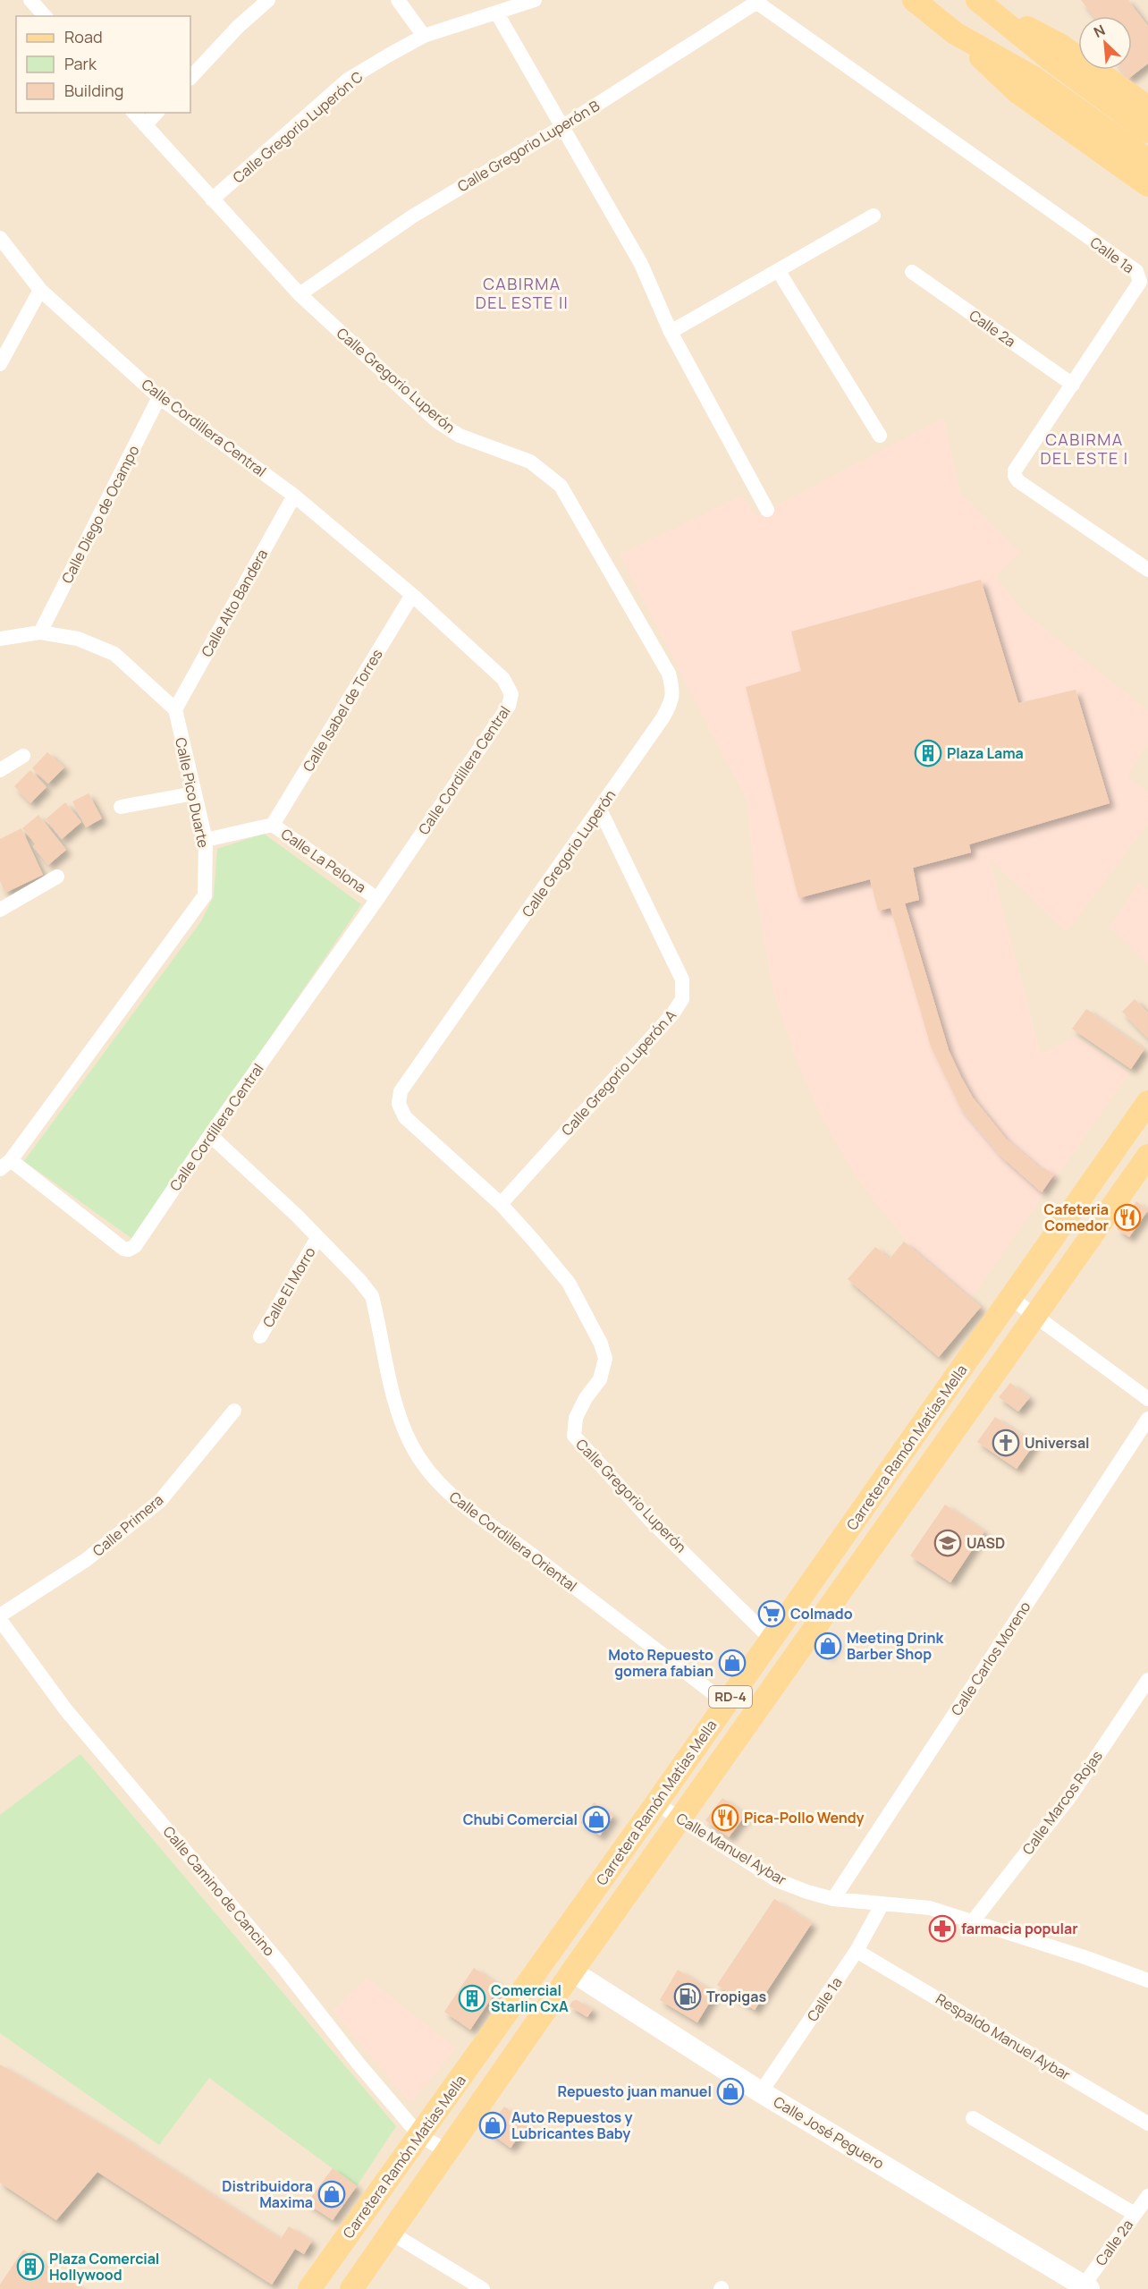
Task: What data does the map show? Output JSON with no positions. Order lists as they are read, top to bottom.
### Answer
{
  "streets": {
    "main road": ["Carretera Ramón Matías Mella", "RD-4", "Calle José Peguero"],
    "street": [
      "Calle Gregorio Luperón C",
      "Calle Gregorio Luperón B",
      "Calle 1a",
      "Calle 2a",
      "Calle Gregorio Luperón",
      "Calle Cordillera Central",
      "Calle Diego de Ocampo",
      "Calle Alto Bandera",
      "Calle Isabel de Torres",
      "Calle Pico Duarte",
      "Calle La Pelona",
      "Calle Gregorio Luperón A",
      "Calle El Morro",
      "Calle Primera",
      "Calle Cordillera Oriental",
      "Calle Carlos Moreno",
      "Calle Marcos Rojas",
      "Calle Manuel Aybar",
      "Calle Camino de Cancino",
      "Respaldo Manuel Aybar"
    ]
  },
  "crossings": [
    ["Calle Gregorio Luperón C", "Calle Gregorio Luperón"],
    ["Calle Gregorio Luperón B", "Calle 1a"],
    ["Calle Gregorio Luperón B", "Calle Gregorio Luperón"],
    ["Calle 1a", "Calle 2a"],
    ["Calle 1a", "Calle Manuel Aybar"],
    ["Calle 1a", "Respaldo Manuel Aybar"],
    ["Calle 1a", "Calle José Peguero"],
    ["Calle 2a", "Calle José Peguero"],
    ["Calle Gregorio Luperón", "Calle Gregorio Luperón A"],
    ["Calle Gregorio Luperón", "Carretera Ramón Matías Mella"],
    ["Calle Cordillera Central", "Calle Diego de Ocampo"],
    ["Calle Cordillera Central", "Calle Alto Bandera"],
    ["Calle Cordillera Central", "Calle Isabel de Torres"],
    ["Calle Cordillera Central", "Calle Pico Duarte"],
    ["Calle Cordillera Central", "Calle La Pelona"],
    ["Calle Cordillera Central", "Calle Cordillera Oriental"],
    ["Calle Alto Bandera", "Calle Pico Duarte"],
    ["Calle Isabel de Torres", "Calle La Pelona"],
    ["Calle Pico Duarte", "Calle La Pelona"],
    ["Calle El Morro", "Calle Cordillera Oriental"],
    ["Carretera Ramón Matías Mella", "Calle Cordillera Oriental"],
    ["Carretera Ramón Matías Mella", "Calle Manuel Aybar"],
    ["Carretera Ramón Matías Mella", "Calle Camino de Cancino"],
    ["Carretera Ramón Matías Mella", "Calle José Peguero"],
    ["Calle Carlos Moreno", "Calle Manuel Aybar"],
    ["Calle Marcos Rojas", "Calle Manuel Aybar"]
  ],
  "districts": ["CABIRMA DEL ESTE II", "CABIRMA DEL ESTE I"],
  "places": {
    "building": ["Plaza Lama", "Comercial Starlin CxA", "Plaza Comercial Hollywood"],
    "restaurant": ["Cafeteria Comedor", "Pica-Pollo Wendy"],
    "church": ["Universal"],
    "school or university": ["UASD"],
    "supermarket": ["Colmado"],
    "shop": [
      "Meeting Drink Barber Shop",
      "Moto Repuesto gomera fabian",
      "Chubi Comercial",
      "Repuesto juan manuel",
      "Auto Repuestos y Lubricantes Baby",
      "Distribuidora Maxima"
    ],
    "pharmacy": ["farmacia popular"],
    "fuel station": ["Tropigas"]
  },
  "legend": ["Road", "Park", "Building"],
  "north": "top left"
}
